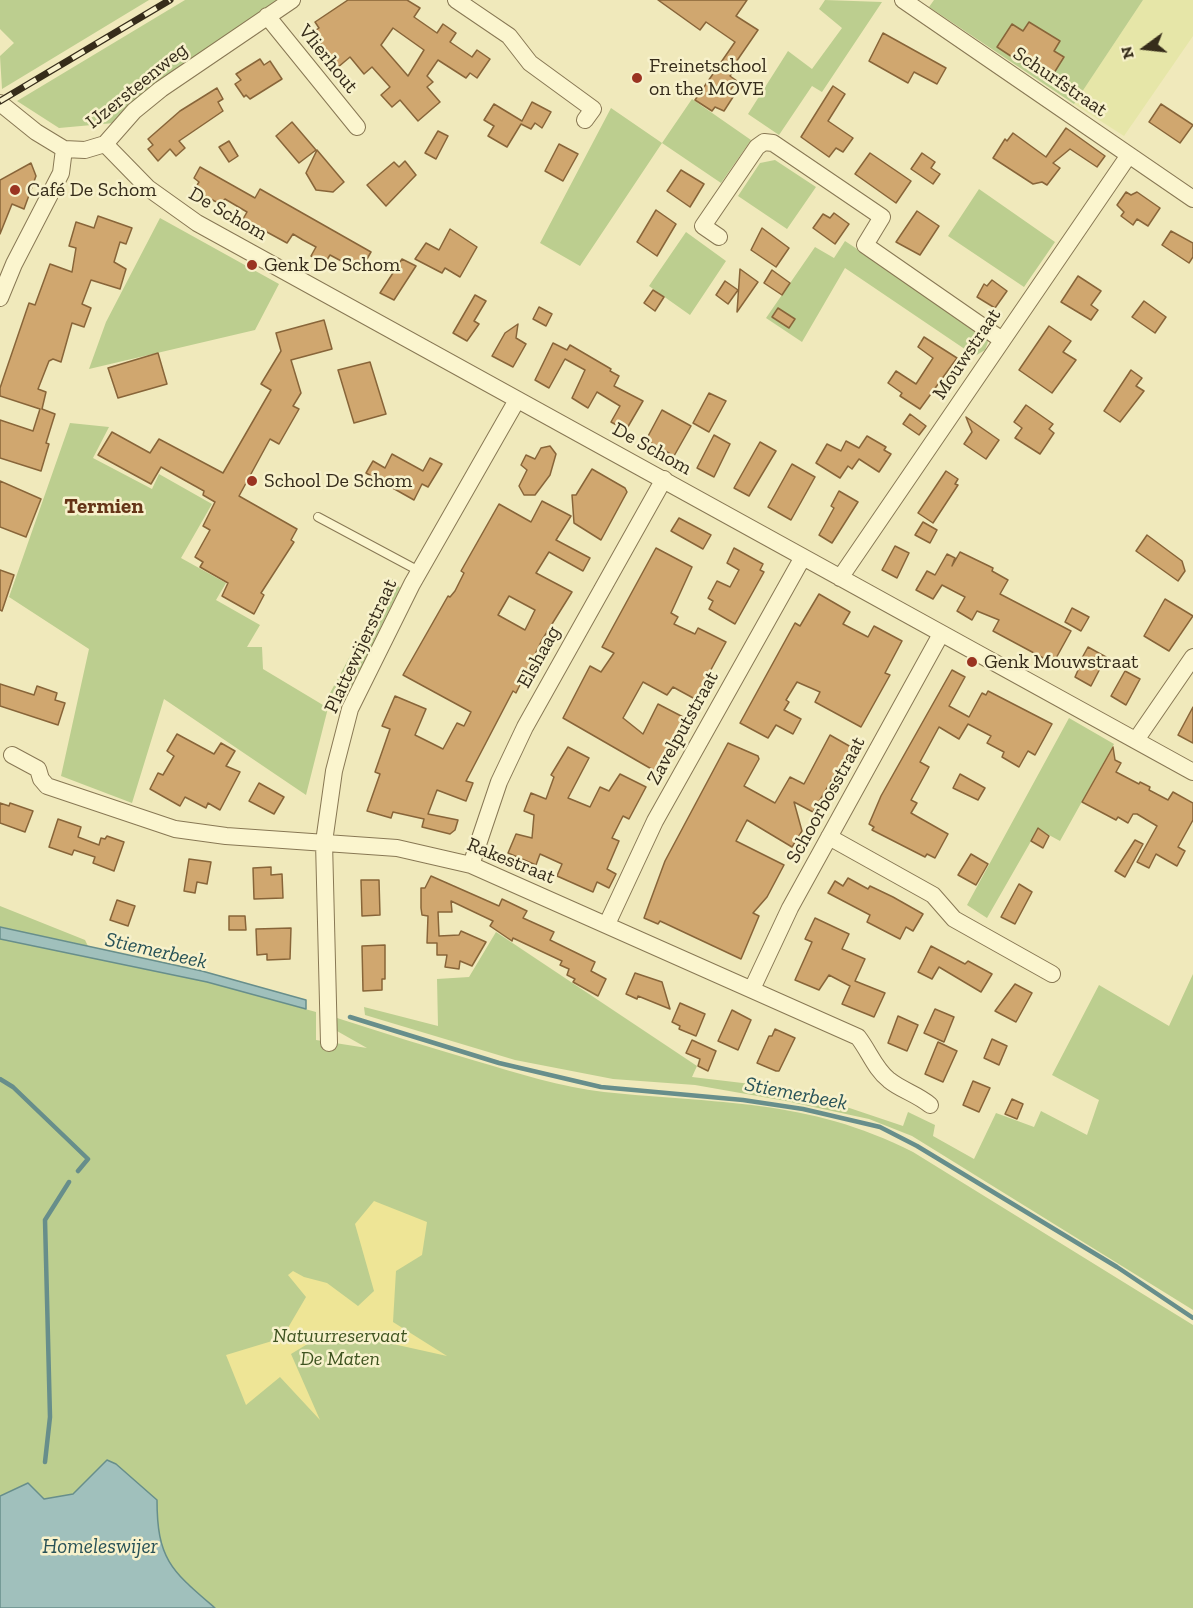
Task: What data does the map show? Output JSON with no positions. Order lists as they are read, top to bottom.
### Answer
{
  "streets": {
    "street": [
      "Vlierhout",
      "Schurfstraat",
      "IJzersteenweg",
      "De Schom",
      "Mouwstraat",
      "Plattewijerstraat",
      "Elshaag",
      "Zavelputstraat",
      "Schoorbosstraat",
      "Rakestraat"
    ]
  },
  "crossings": [
    ["Vlierhout", "IJzersteenweg"],
    ["Schurfstraat", "Mouwstraat"],
    ["IJzersteenweg", "De Schom"],
    ["De Schom", "Mouwstraat"],
    ["De Schom", "Plattewijerstraat"],
    ["De Schom", "Elshaag"],
    ["De Schom", "Zavelputstraat"],
    ["De Schom", "Schoorbosstraat"],
    ["Plattewijerstraat", "Rakestraat"],
    ["Elshaag", "Rakestraat"],
    ["Zavelputstraat", "Rakestraat"],
    ["Schoorbosstraat", "Rakestraat"]
  ],
  "districts": ["Termien"],
  "water": ["Stiemerbeek", "Homeleswijer"],
  "parks": ["Natuurreservaat De Maten"],
  "places": [
    "Freinetschool on the MOVE",
    "Café De Schom",
    "Genk De Schom",
    "School De Schom",
    "Genk Mouwstraat"
  ],
  "north": "left"
}
